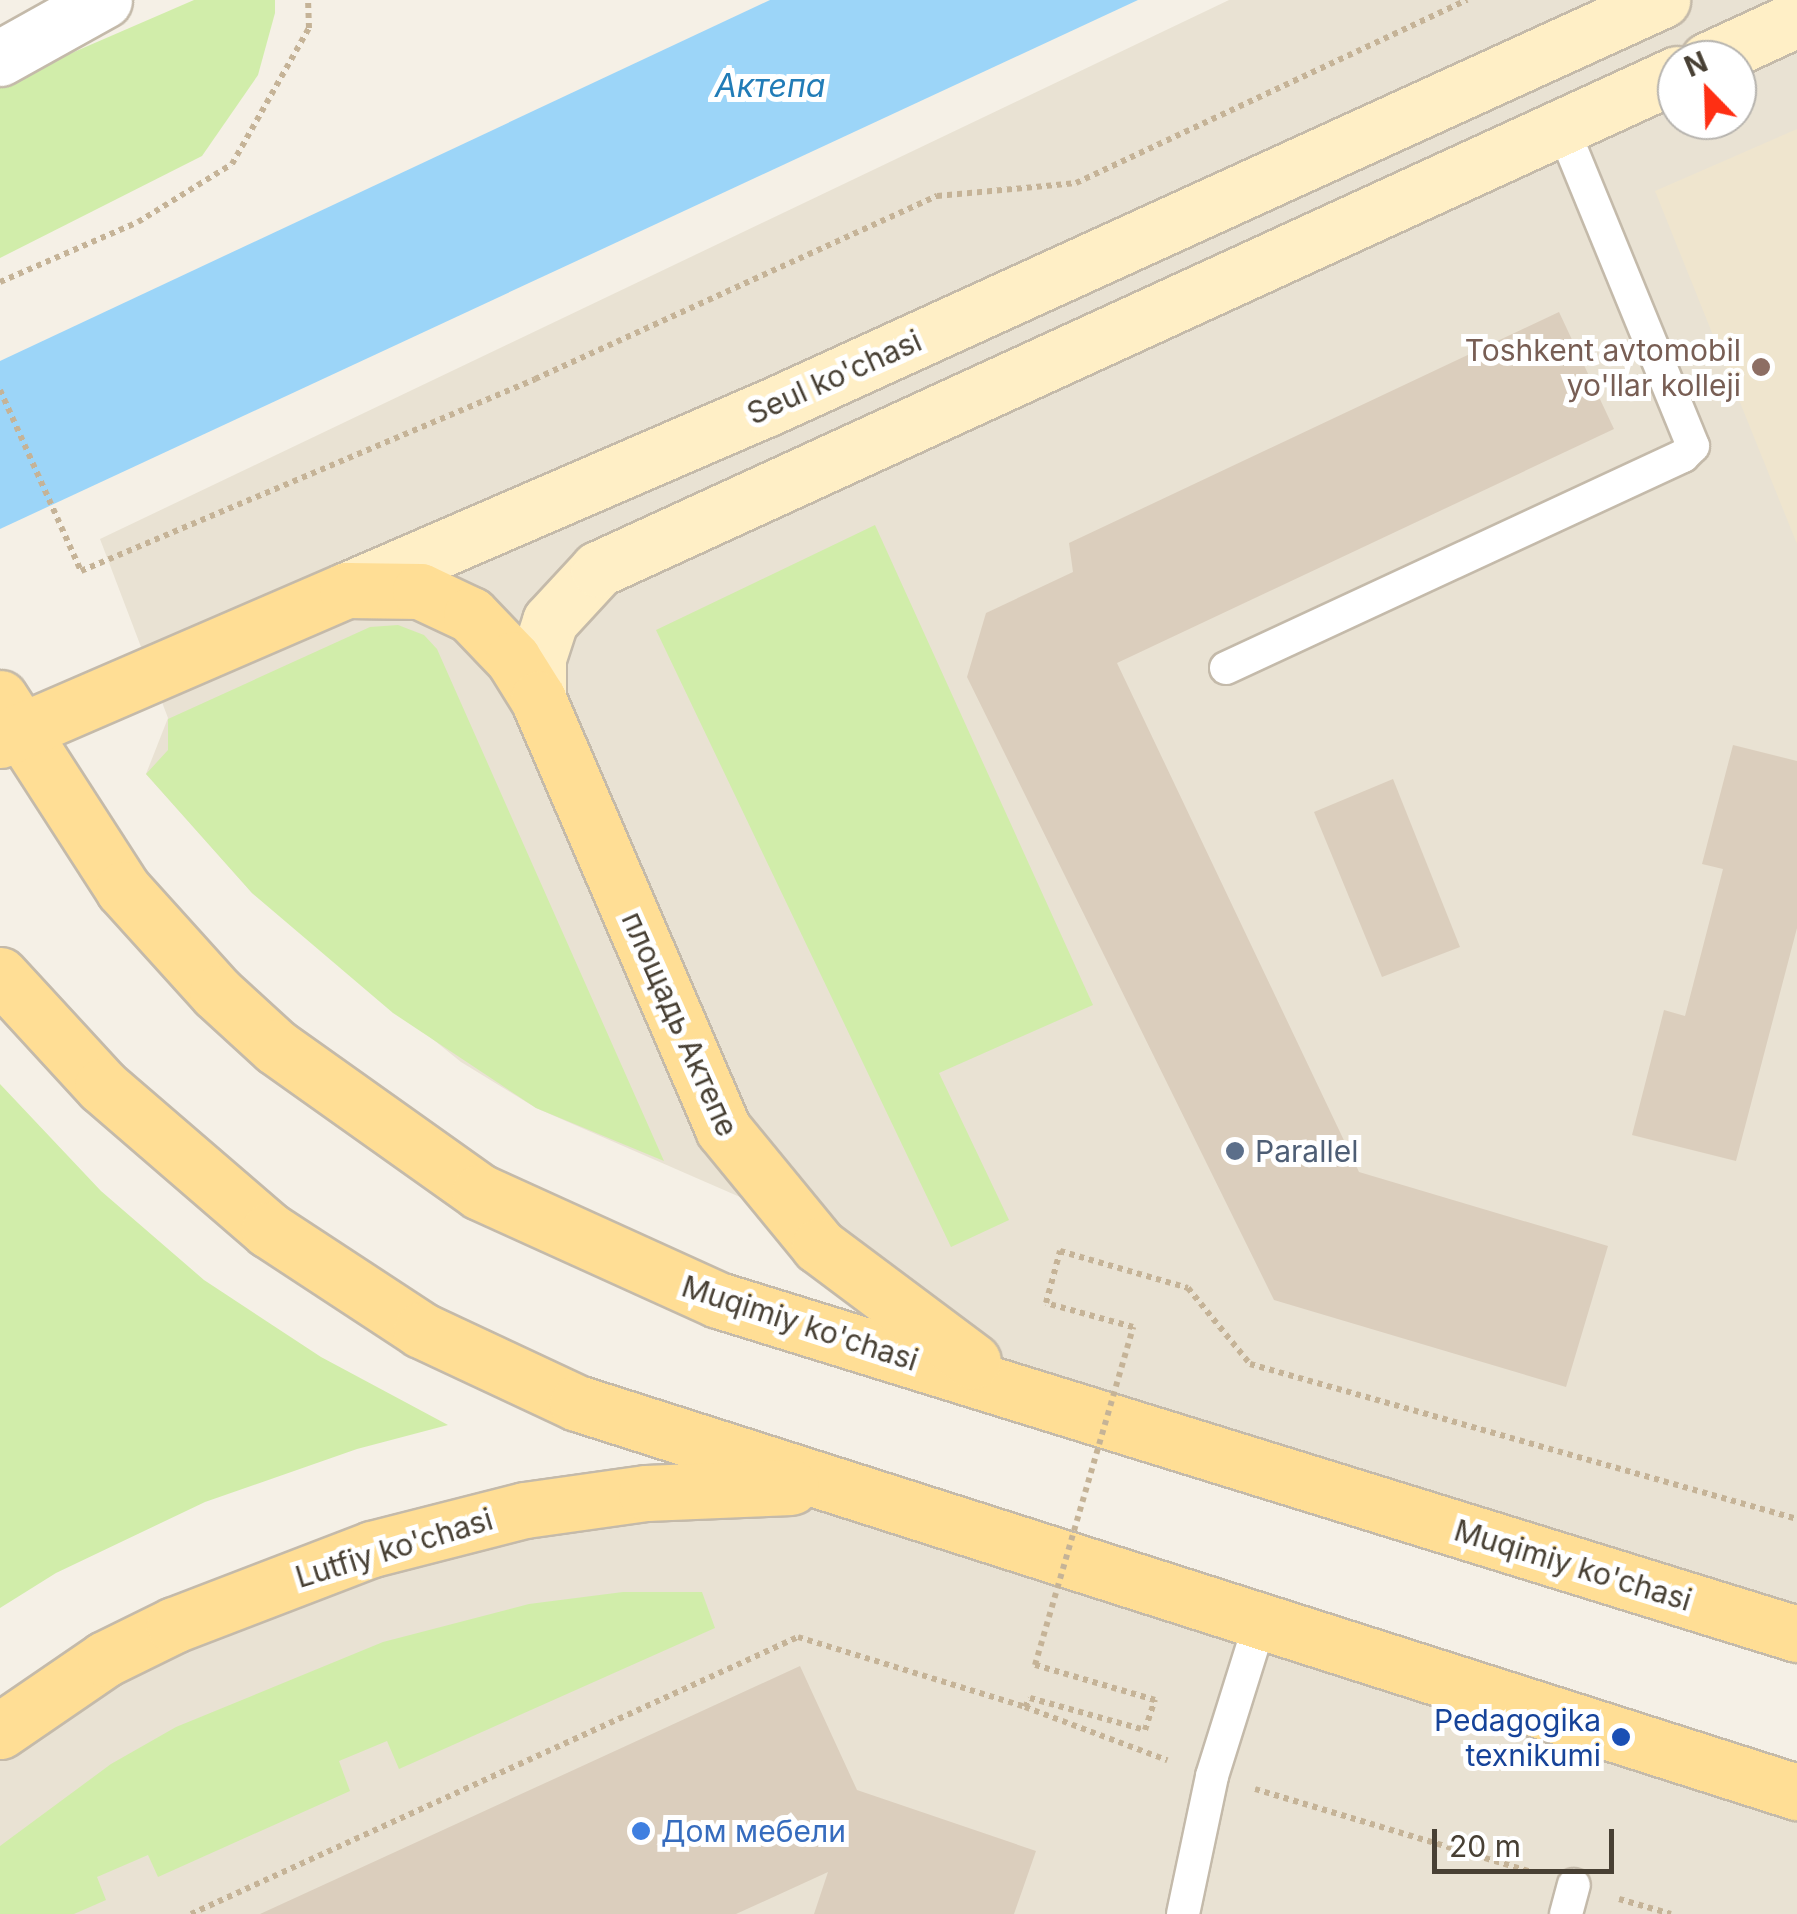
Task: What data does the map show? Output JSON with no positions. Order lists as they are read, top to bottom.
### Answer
{
  "streets": {
    "main road": [
      "Seul ko'chasi",
      "площадь Актепе",
      "Muqimiy ko'chasi",
      "Lutfiy ko'chasi"
    ]
  },
  "crossings": [
    ["Seul ko'chasi", "площадь Актепе"],
    ["Seul ko'chasi", "Muqimiy ko'chasi"],
    ["площадь Актепе", "Muqimiy ko'chasi"]
  ],
  "water": ["Актепа"],
  "places": [
    "Toshkent avtomobil yo'llar kolleji",
    "Parallel",
    "Pedagogika texnikumi",
    "Дом мебели"
  ],
  "scale_bar": "20 m",
  "north": "top left"
}
